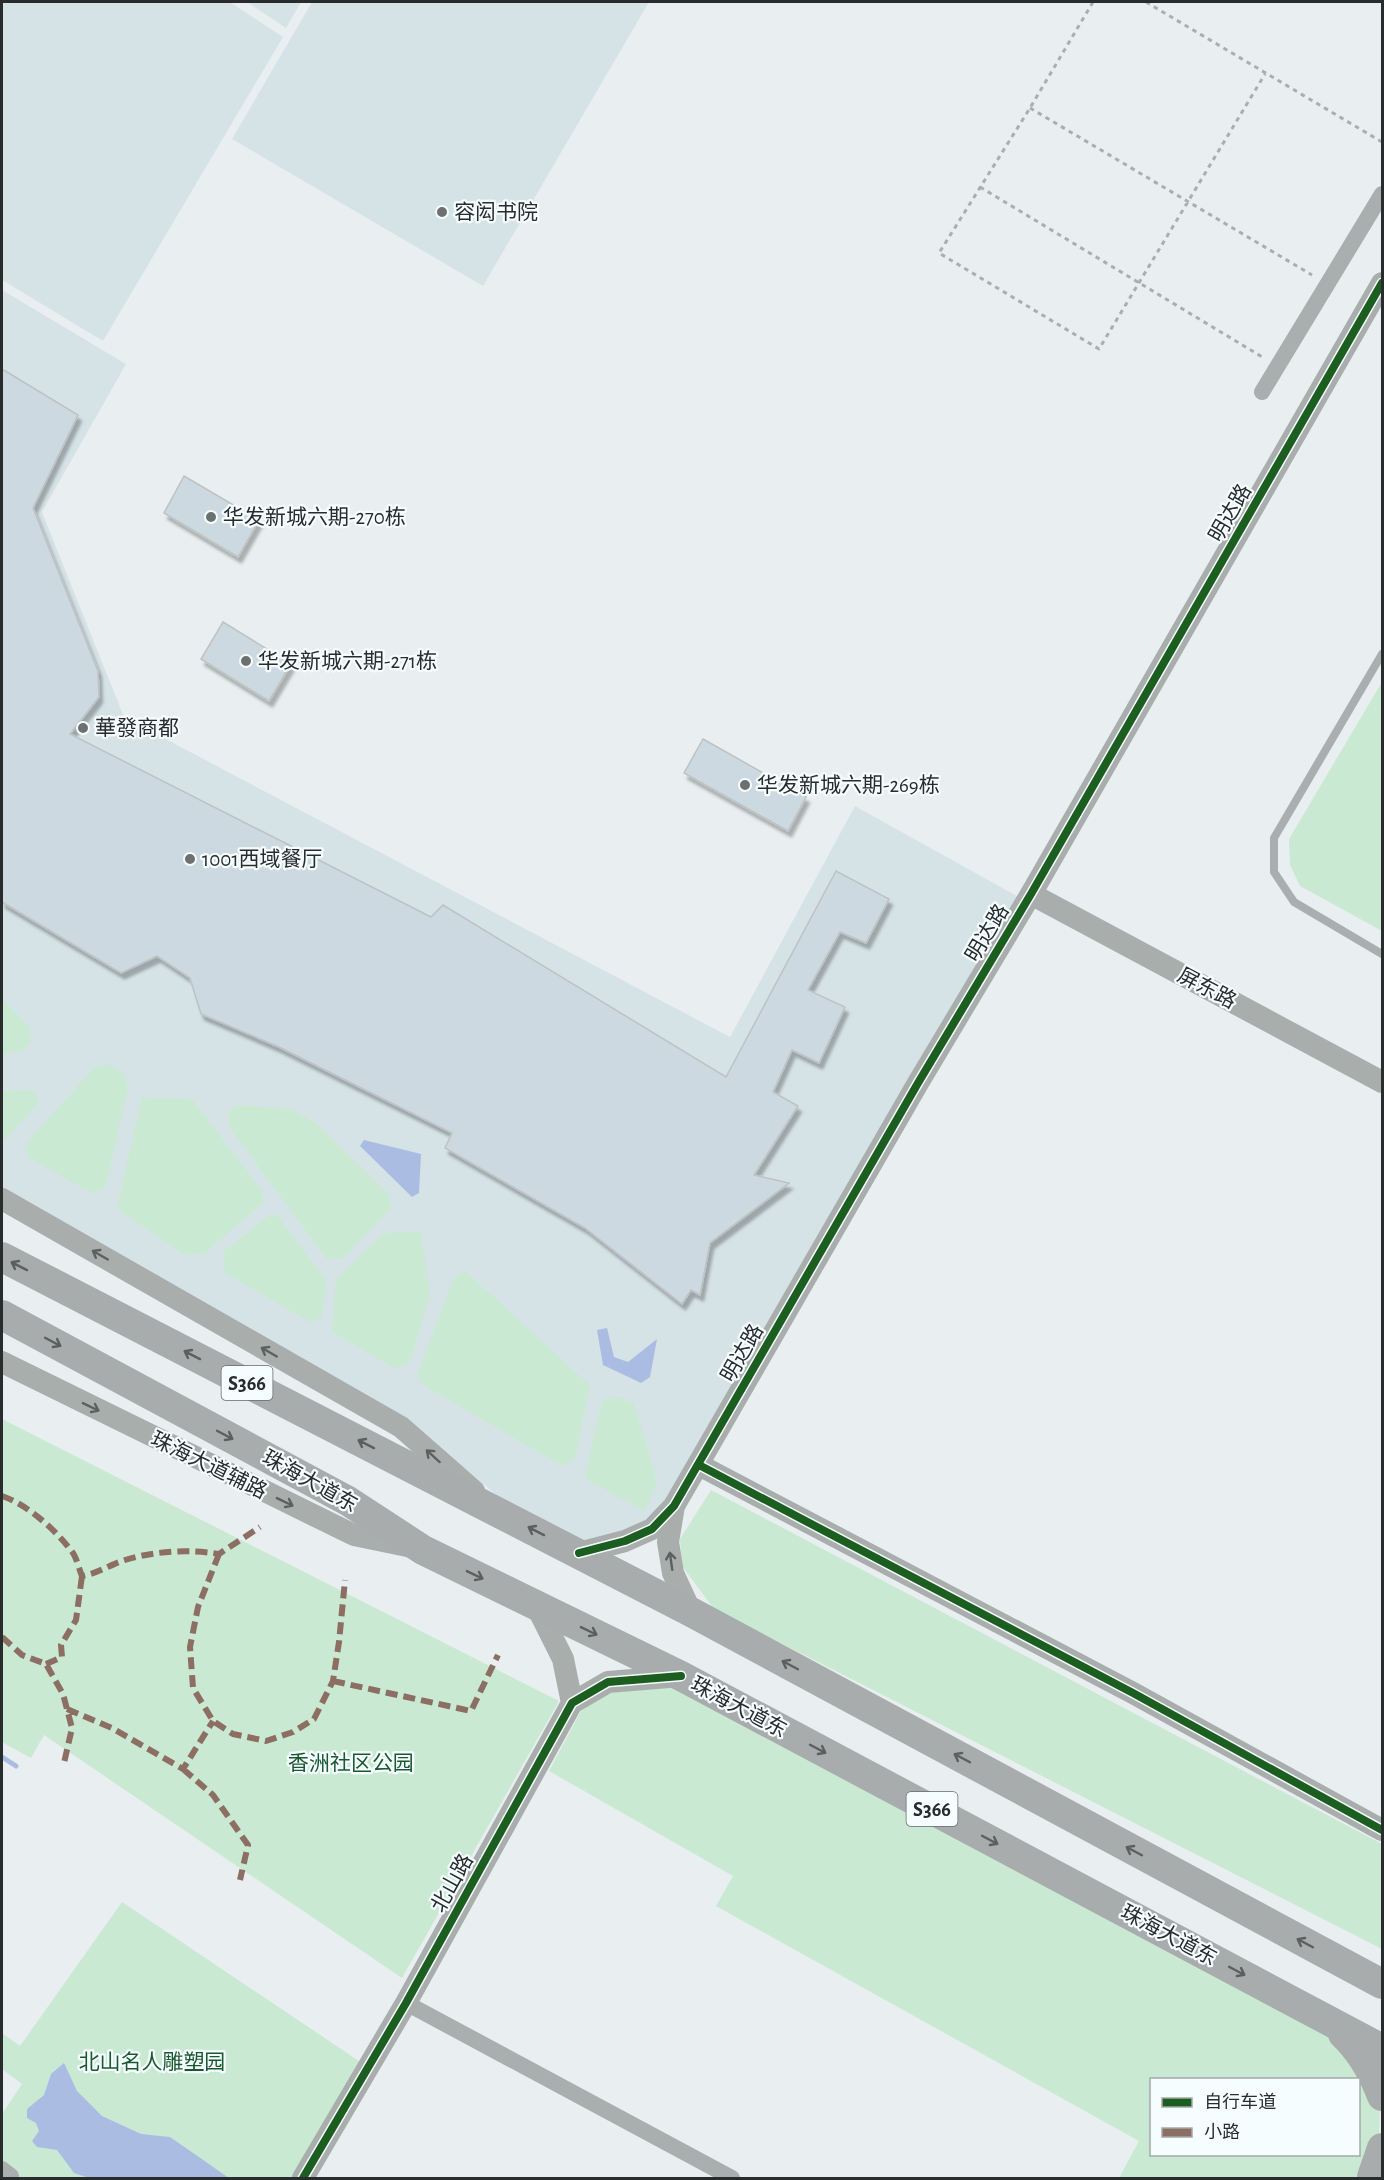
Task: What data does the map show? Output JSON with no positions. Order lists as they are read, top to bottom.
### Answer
{
  "streets": {
    "highway": ["S366", "珠海大道东"],
    "street": [
      "明达路",
      "屏东路",
      "珠海大道辅路",
      "北山路"
    ]
  },
  "crossings": [
    ["明达路", "屏东路"],
    ["明达路", "S366"],
    ["珠海大道辅路", "珠海大道东"]
  ],
  "parks": ["香洲社区公园", "北山名人雕塑园"],
  "places": [
    "容闳书院",
    "华发新城六期-270栋",
    "华发新城六期-271栋",
    "華發商都",
    "华发新城六期-269栋",
    "1001西域餐厅"
  ],
  "legend": ["自行车道", "小路"]
}
